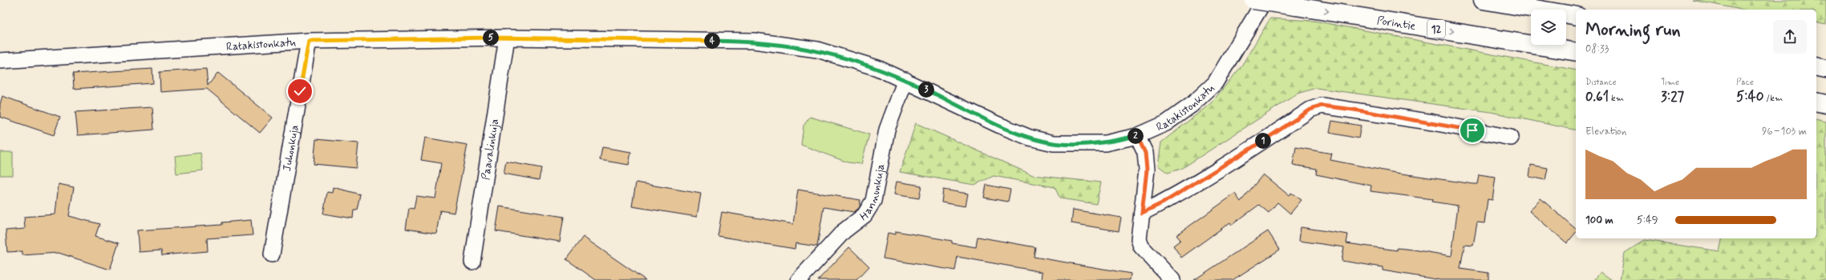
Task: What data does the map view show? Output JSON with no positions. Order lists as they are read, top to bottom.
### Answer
{
  "streets": {
    "highway": ["Porintie", "12"],
    "street": [
      "Ratakistonkatu",
      "Juhonkuja",
      "Paavalinkuja",
      "Hannunkuja"
    ]
  },
  "crossings": [
    ["Ratakistonkatu", "Juhonkuja"],
    ["Ratakistonkatu", "Paavalinkuja"],
    ["Ratakistonkatu", "Hannunkuja"]
  ],
  "one_way": ["Porintie"],
  "page": {
    "heading": ["Morning run", "08:33"],
    "pins": [
      "5",
      "4",
      "3",
      "2",
      "1"
    ],
    "stats": [
      ["Distance", "0.61 km"],
      ["Time", "3:27"],
      ["Pace", "5:40 /km"]
    ],
    "chart": ["Elevation", "96–103 m"],
    "list": [
      {
        "name": "100 m",
        "note": "5:49"
      }
    ]
  }
}
